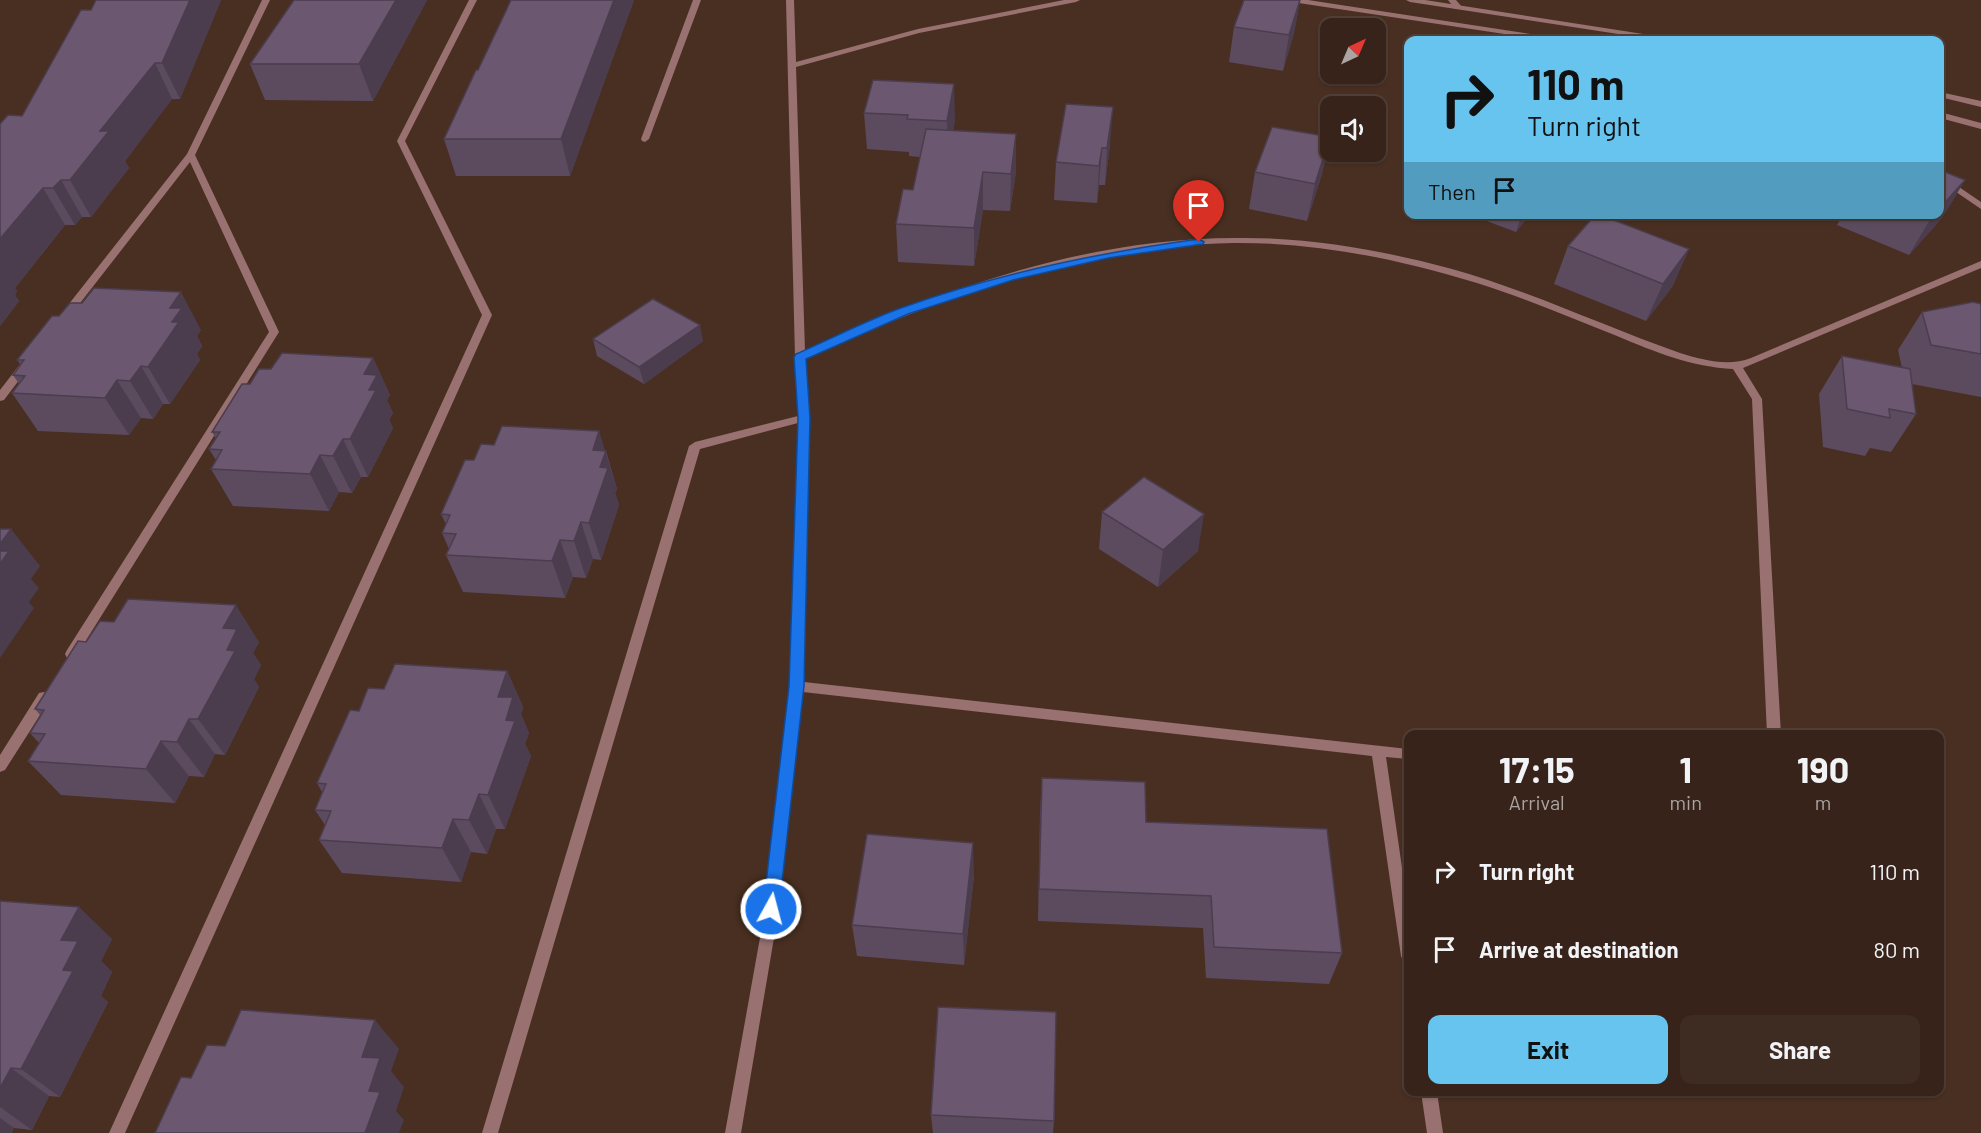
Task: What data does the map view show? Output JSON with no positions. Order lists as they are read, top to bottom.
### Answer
{
  "north": "top right",
  "page": {
    "turn": ["110 m", "Turn right"],
    "then": "Then",
    "eta": [
      "17:15",
      "Arrival",
      "1",
      "min",
      "190",
      "m"
    ],
    "list": [
      {
        "name": "Turn right",
        "value": "110 m"
      },
      {
        "name": "Arrive at destination",
        "value": "80 m"
      }
    ],
    "buttons": ["Exit", "Share"]
  }
}
